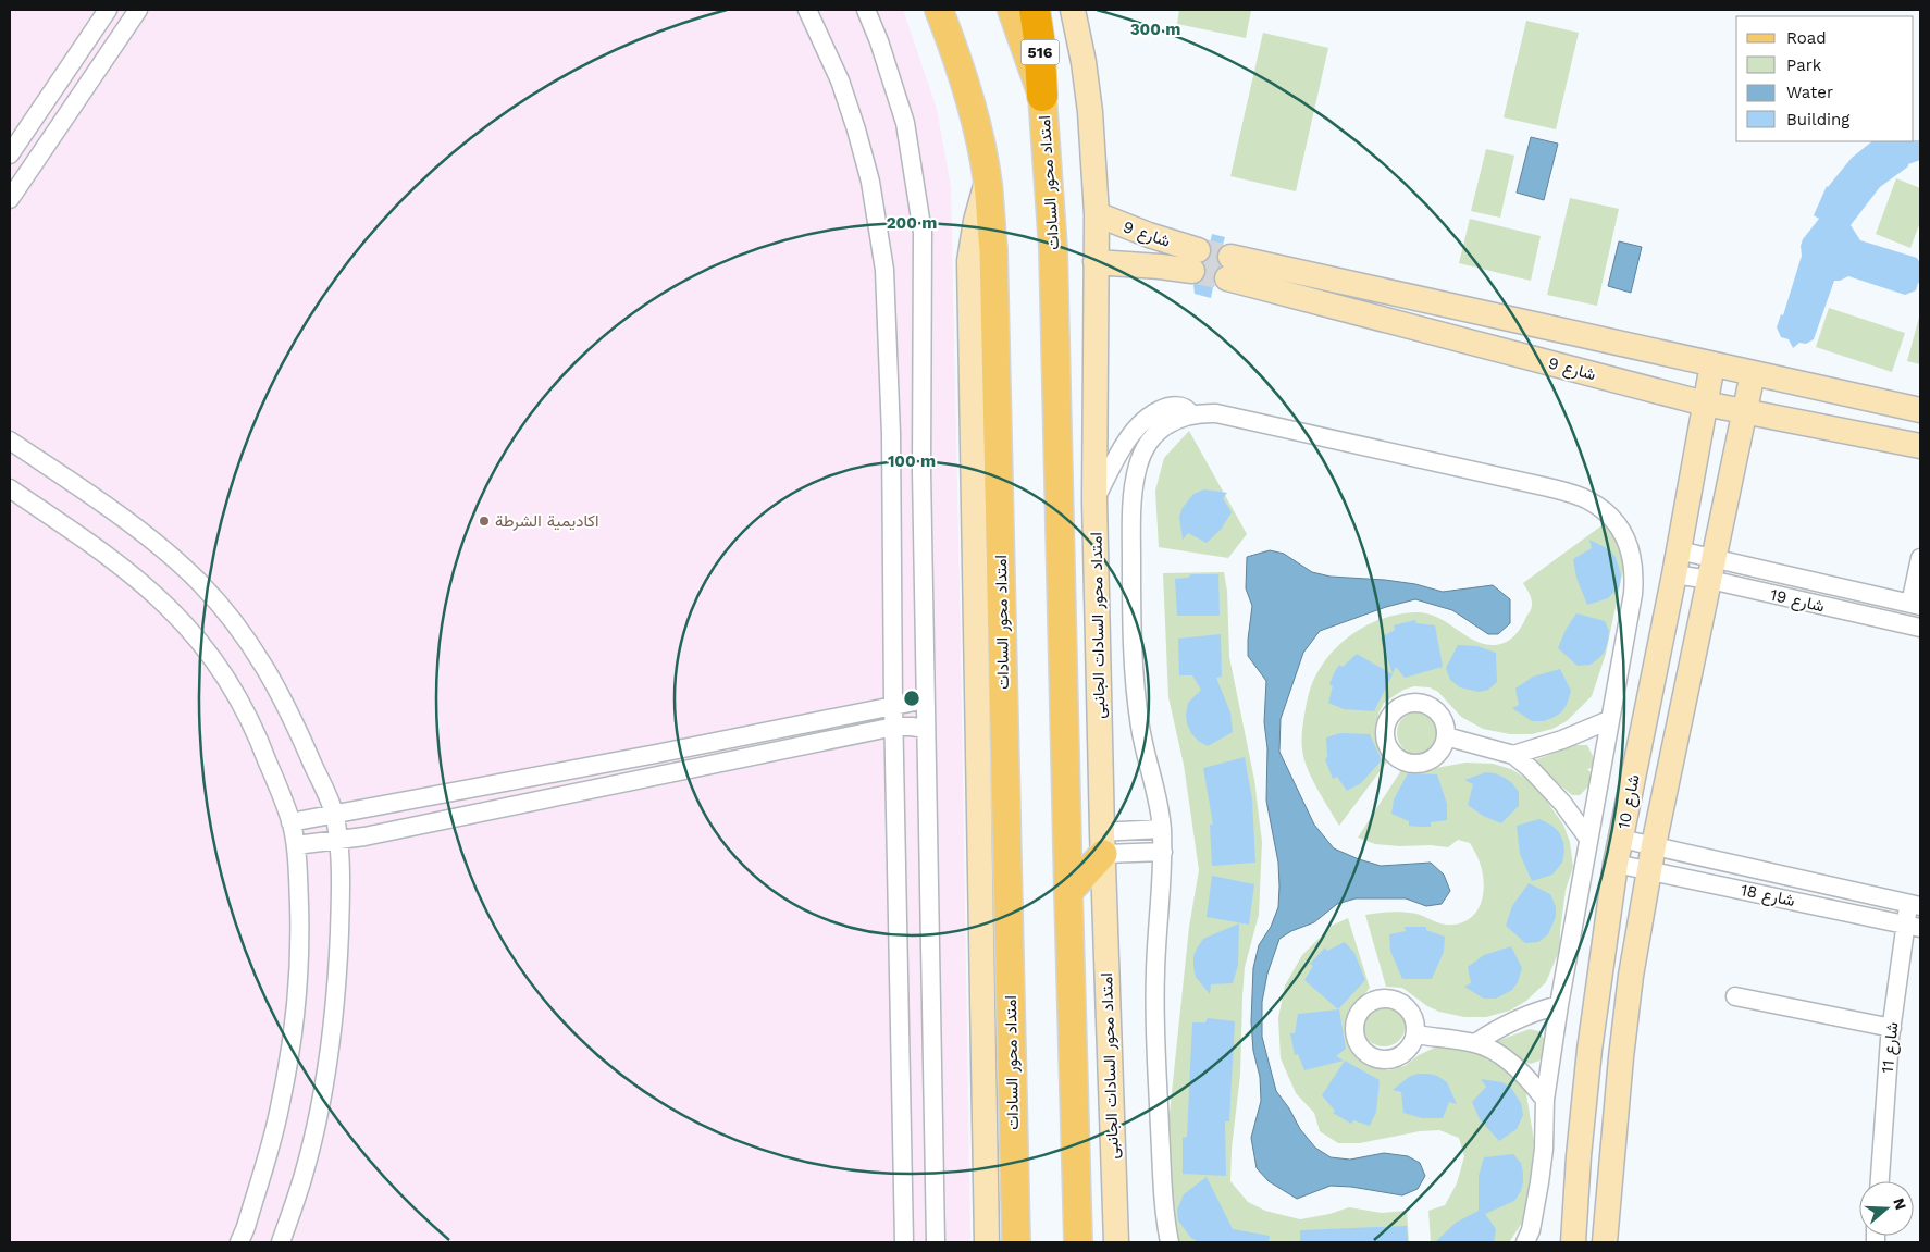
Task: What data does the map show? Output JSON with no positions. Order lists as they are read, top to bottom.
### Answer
{
  "streets": {
    "highway": ["516"],
    "main road": ["امتداد محور السادات"],
    "street": [
      "شارع 9",
      "شارع 19",
      "امتداد محور السادات الجانبى",
      "شارع 10",
      "شارع 18",
      "شارع 11"
    ]
  },
  "crossings": [
    ["516", "امتداد محور السادات"],
    ["شارع 9", "امتداد محور السادات الجانبى"],
    ["شارع 9", "شارع 10"],
    ["شارع 19", "شارع 10"],
    ["شارع 10", "شارع 18"],
    ["شارع 18", "شارع 11"]
  ],
  "places": ["اكاديمية الشرطة"],
  "legend": [
    "Road",
    "Park",
    "Water",
    "Building"
  ],
  "north": "right",
  "rings": ["300 m", "200 m", "100 m"]
}
